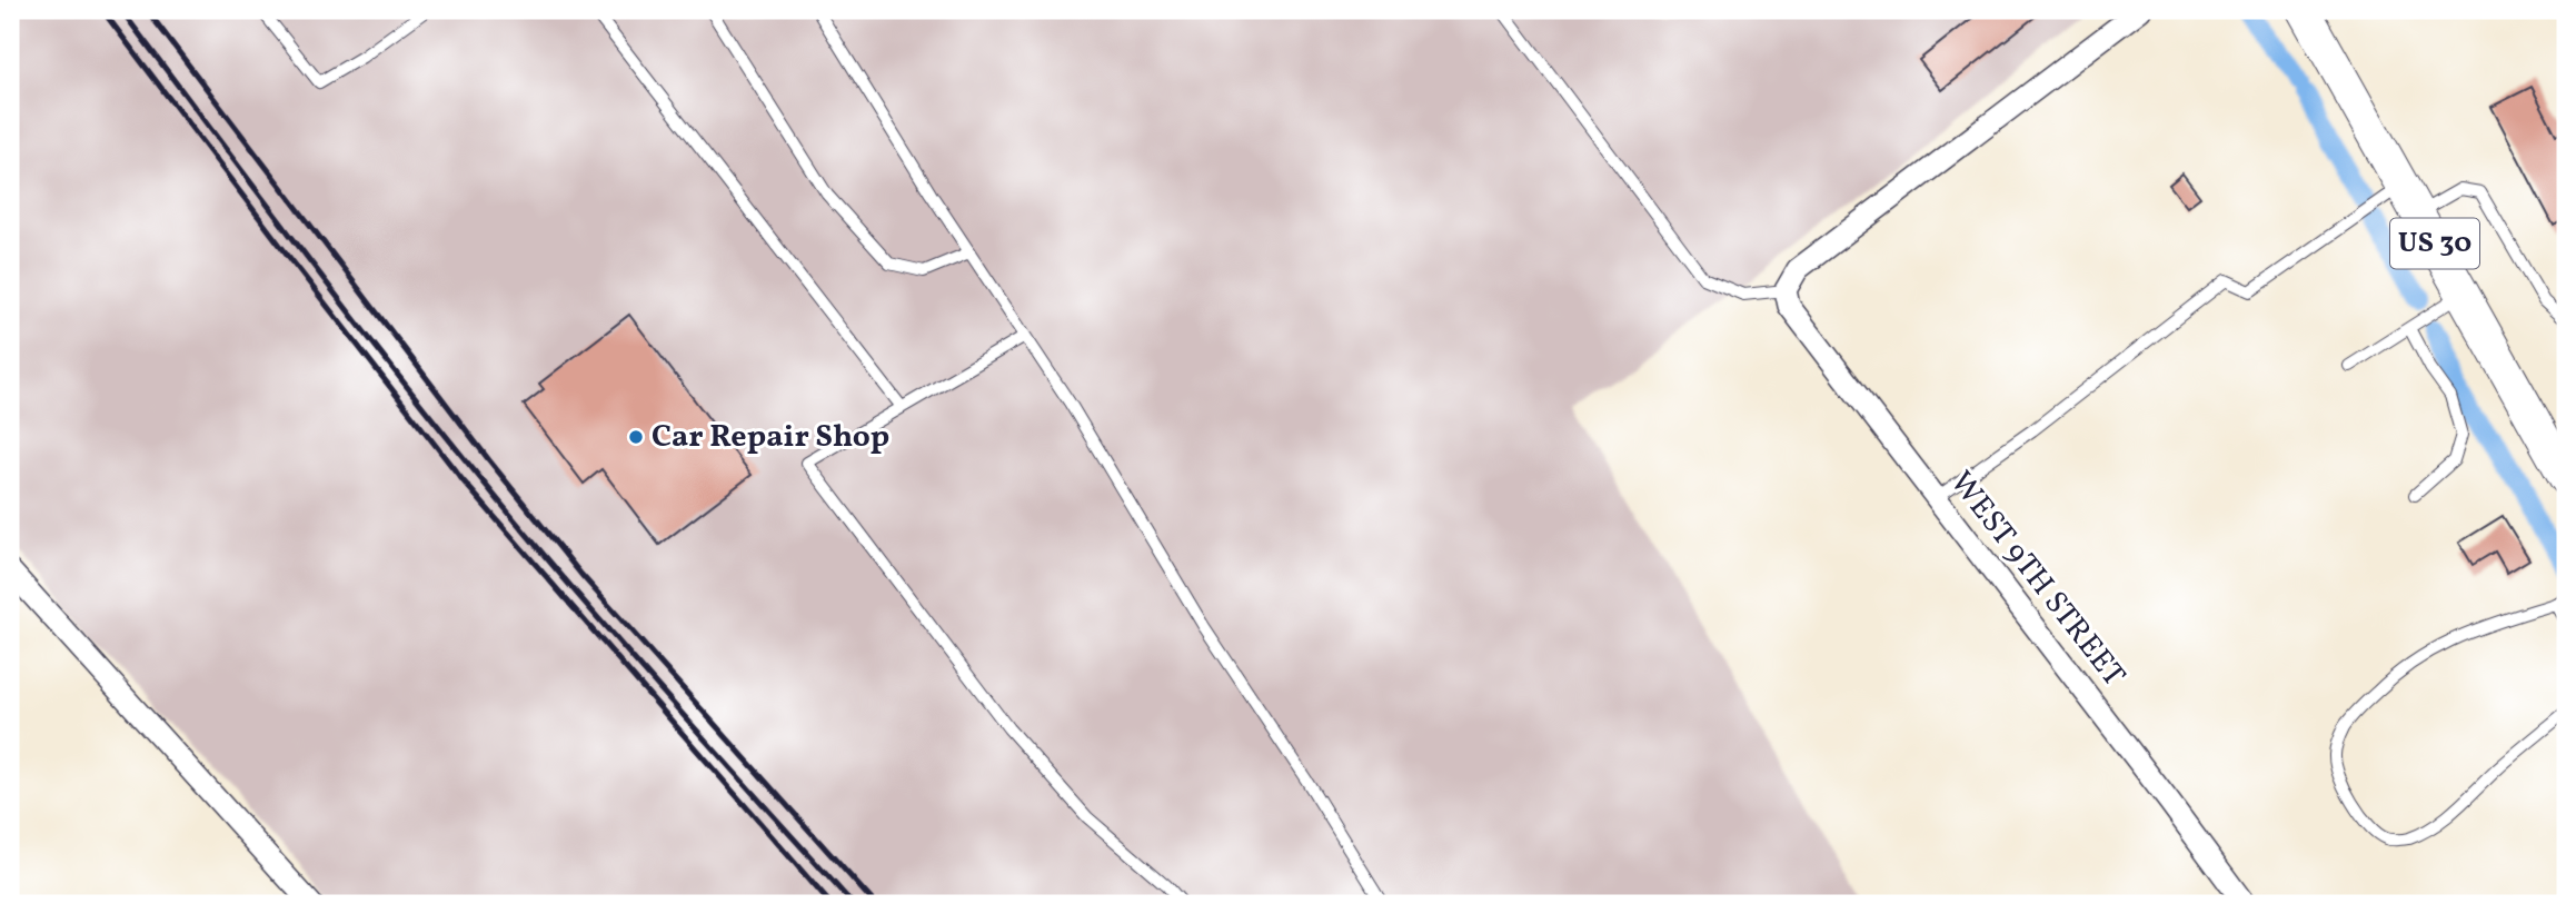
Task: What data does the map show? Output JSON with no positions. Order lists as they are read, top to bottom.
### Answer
{
  "streets": {
    "main road": ["US 30"],
    "street": ["WEST 9TH STREET"]
  },
  "places": ["Car Repair Shop"]
}
